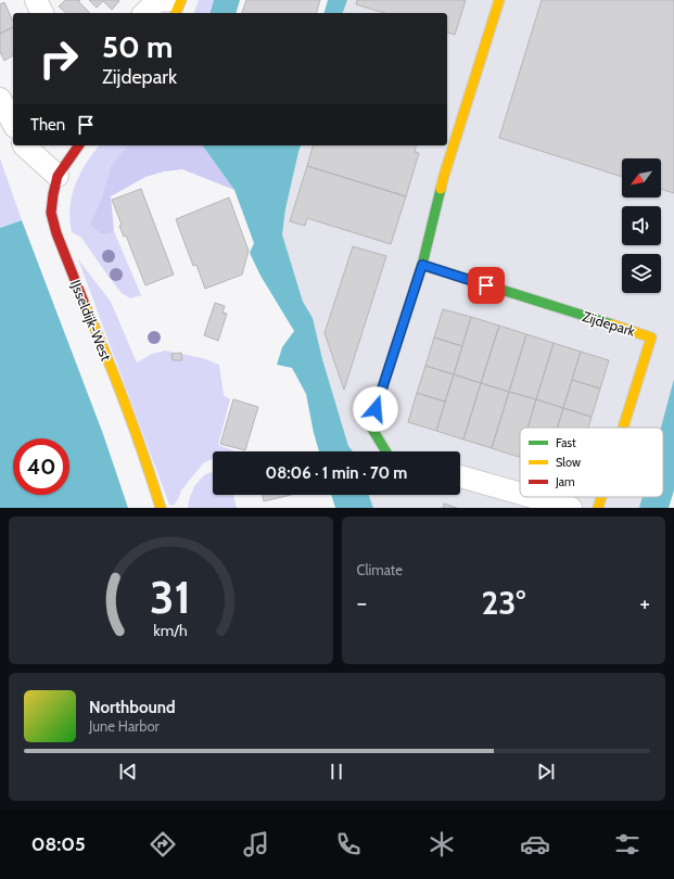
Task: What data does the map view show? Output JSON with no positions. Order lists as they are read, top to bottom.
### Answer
{
  "streets": {
    "street": ["IJsseldijk-West", "Zijdepark"]
  },
  "legend": ["Fast", "Slow", "Jam"],
  "north": "bottom left",
  "page": {
    "turn": ["50 m", "Zijdepark"],
    "then": "Then",
    "limit": "40",
    "trip": "08:06 · 1 min · 70 m",
    "tile": "Climate",
    "heat": ["−", "23°", "+"],
    "song": ["Northbound", "June Harbor"],
    "tabs": "08:05",
    "gauge": ["31", "km/h"]
  }
}
